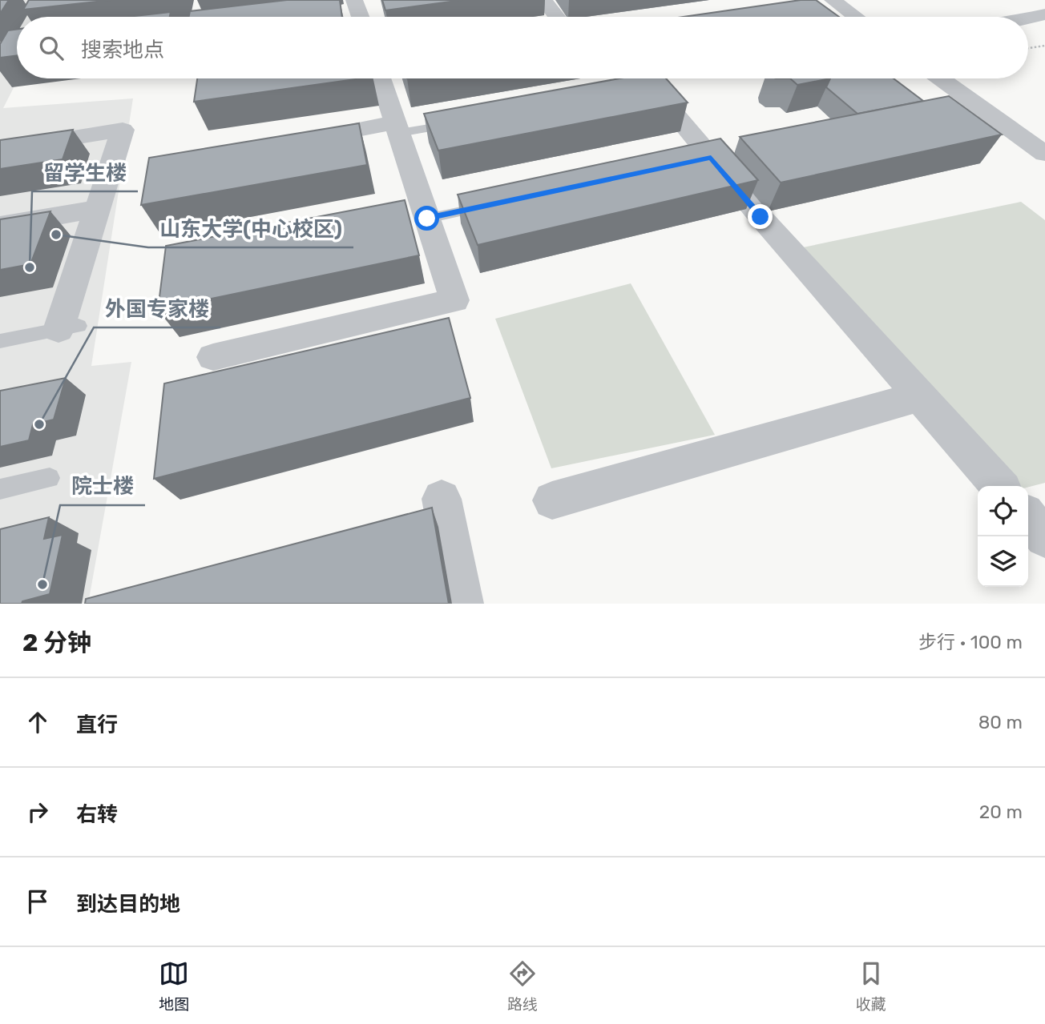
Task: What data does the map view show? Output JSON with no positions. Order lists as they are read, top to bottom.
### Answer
{
  "places": [
    "山东大学(中心校区)",
    "留学生楼",
    "外国专家楼",
    "院士楼"
  ],
  "page": {
    "search": "搜索地点",
    "heading": ["2 分钟", "步行 · 100 m"],
    "list": [
      ["直行", "80 m"],
      ["右转", "20 m"],
      "到达目的地"
    ],
    "nav": ["地图", "路线", "收藏"]
  }
}
